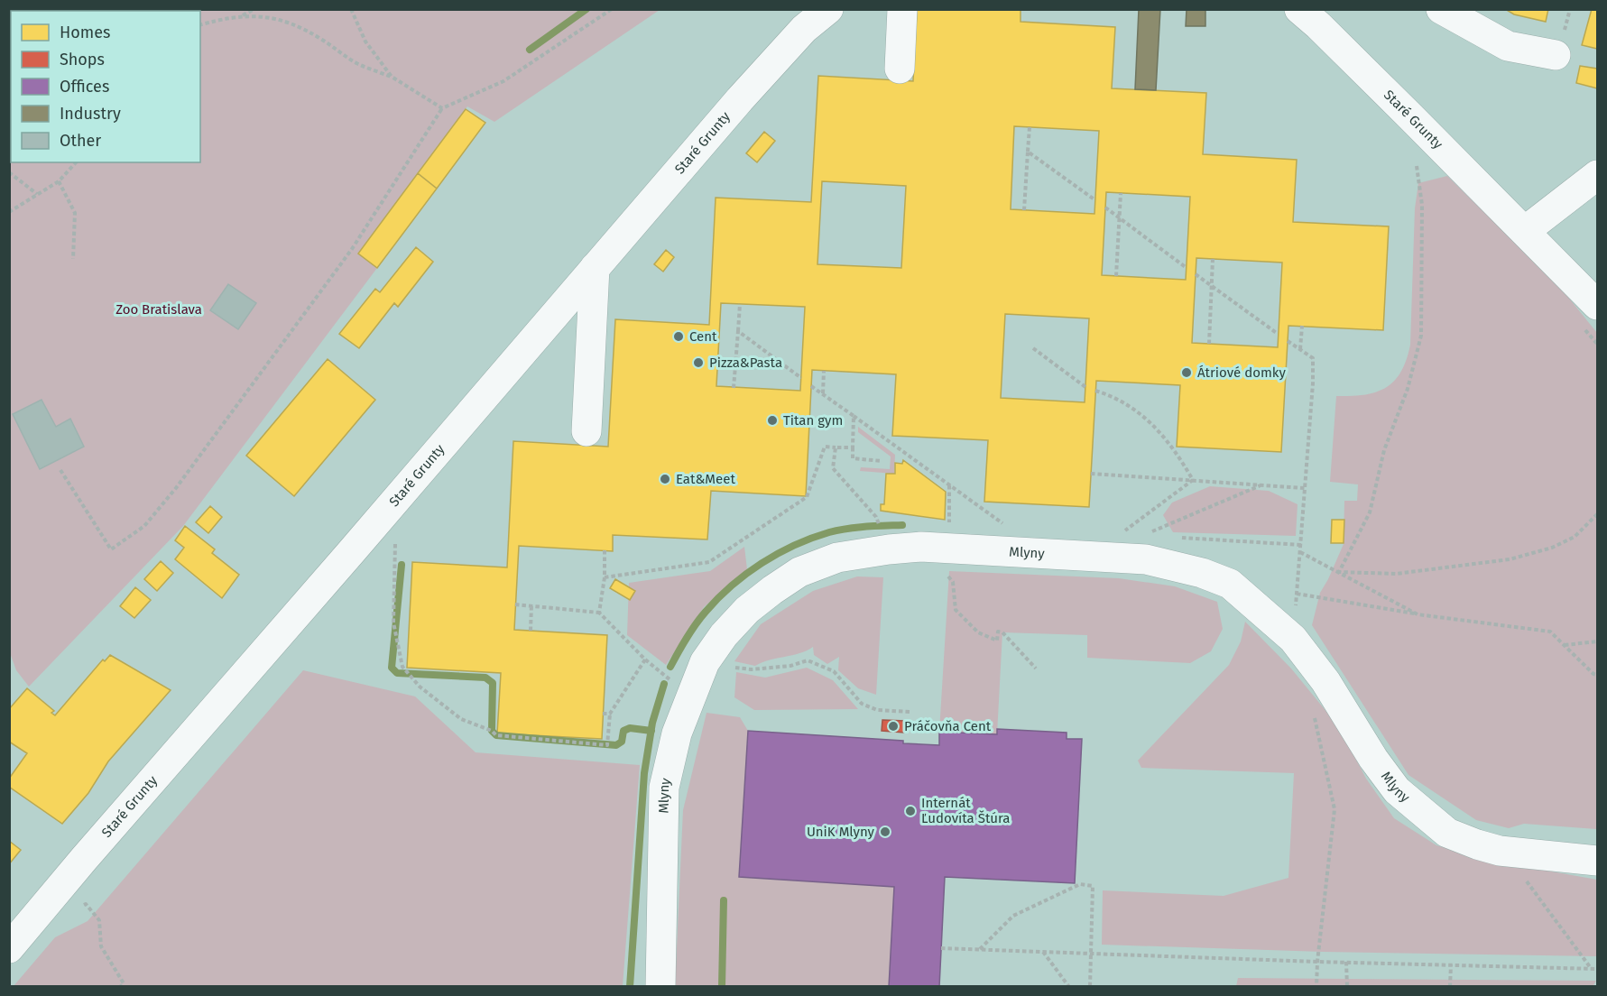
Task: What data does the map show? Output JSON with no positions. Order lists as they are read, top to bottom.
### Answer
{
  "streets": {
    "street": ["Staré Grunty", "Mlyny"]
  },
  "parks": ["Zoo Bratislava"],
  "places": [
    "Cent",
    "Pizza&Pasta",
    "Átriové domky",
    "Titan gym",
    "Eat&Meet",
    "Práčovňa Cent",
    "Internát Ľudovíta Štúra",
    "UniK Mlyny"
  ],
  "legend": [
    "Homes",
    "Shops",
    "Offices",
    "Industry",
    "Other"
  ]
}
